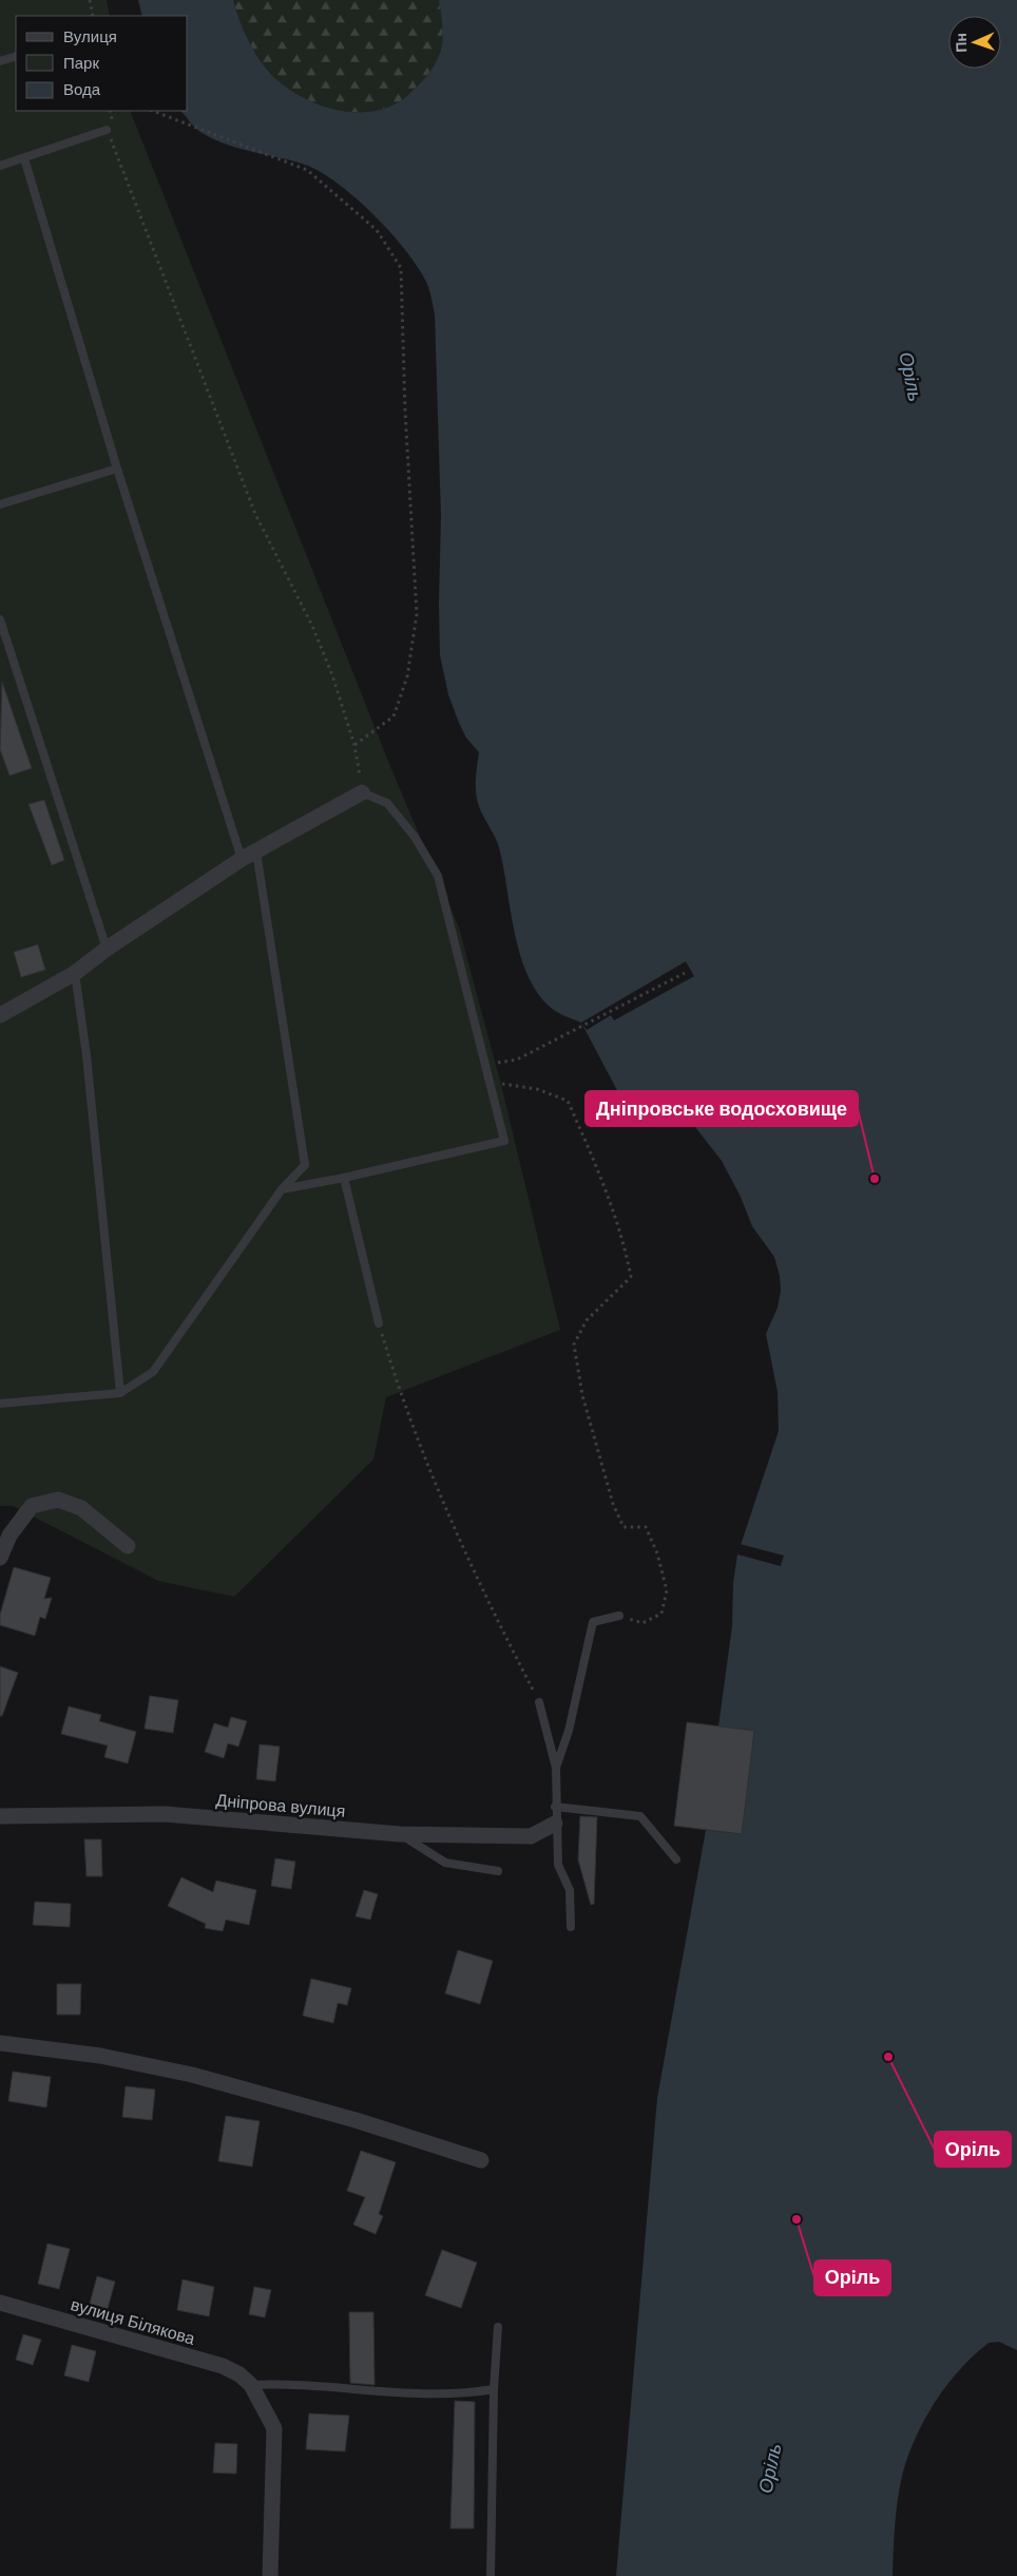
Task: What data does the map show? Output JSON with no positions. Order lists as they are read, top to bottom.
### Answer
{
  "streets": {
    "street": ["Дніпрова вулиця", "вулиця Білякова"]
  },
  "water": ["Оріль"],
  "places": ["Дніпровське водосховище", "Оріль", "Орiль"],
  "legend": ["Вулиця", "Парк", "Вода"],
  "north": "left"
}
